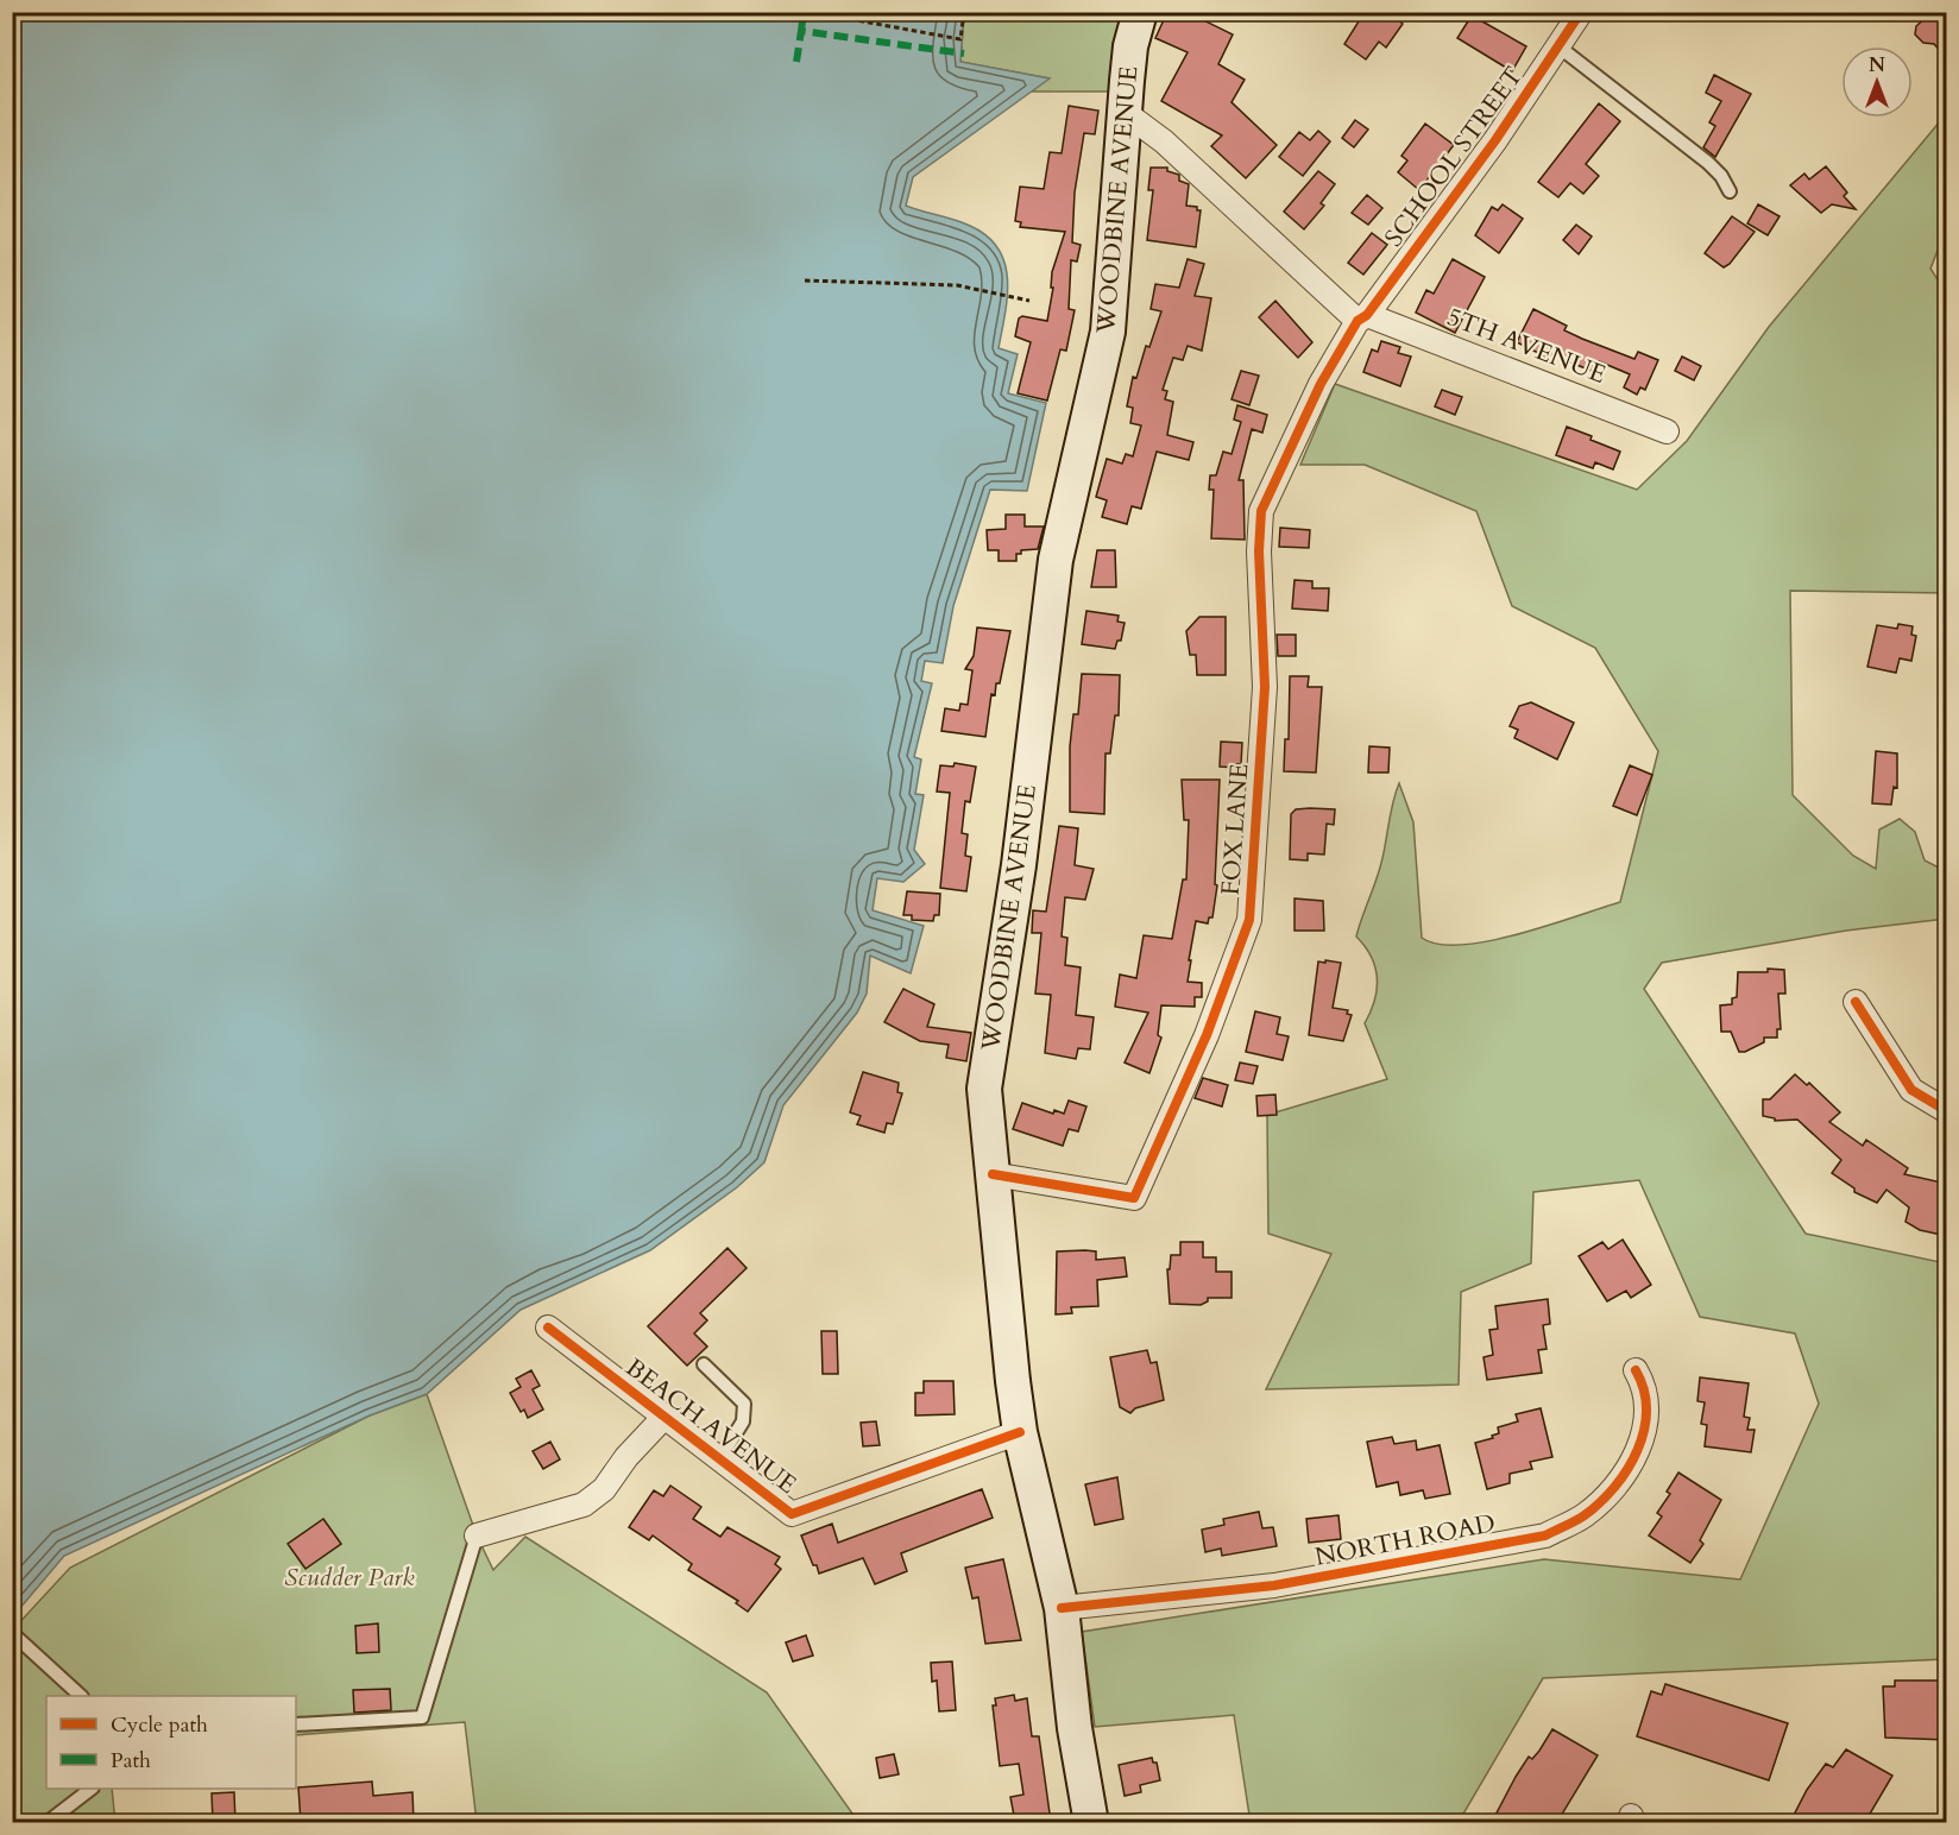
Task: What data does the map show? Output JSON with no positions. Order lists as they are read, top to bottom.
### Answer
{
  "streets": {
    "main road": ["WOODBINE AVENUE"],
    "street": [
      "SCHOOL STREET",
      "5TH AVENUE",
      "FOX LANE",
      "BEACH AVENUE",
      "NORTH ROAD"
    ]
  },
  "crossings": [
    ["SCHOOL STREET", "5TH AVENUE"],
    ["SCHOOL STREET", "FOX LANE"],
    ["WOODBINE AVENUE", "5TH AVENUE"],
    ["WOODBINE AVENUE", "FOX LANE"],
    ["WOODBINE AVENUE", "BEACH AVENUE"],
    ["WOODBINE AVENUE", "NORTH ROAD"],
    ["5TH AVENUE", "FOX LANE"]
  ],
  "parks": ["Scudder Park"],
  "legend": ["Cycle path", "Path"],
  "north": "top"
}
